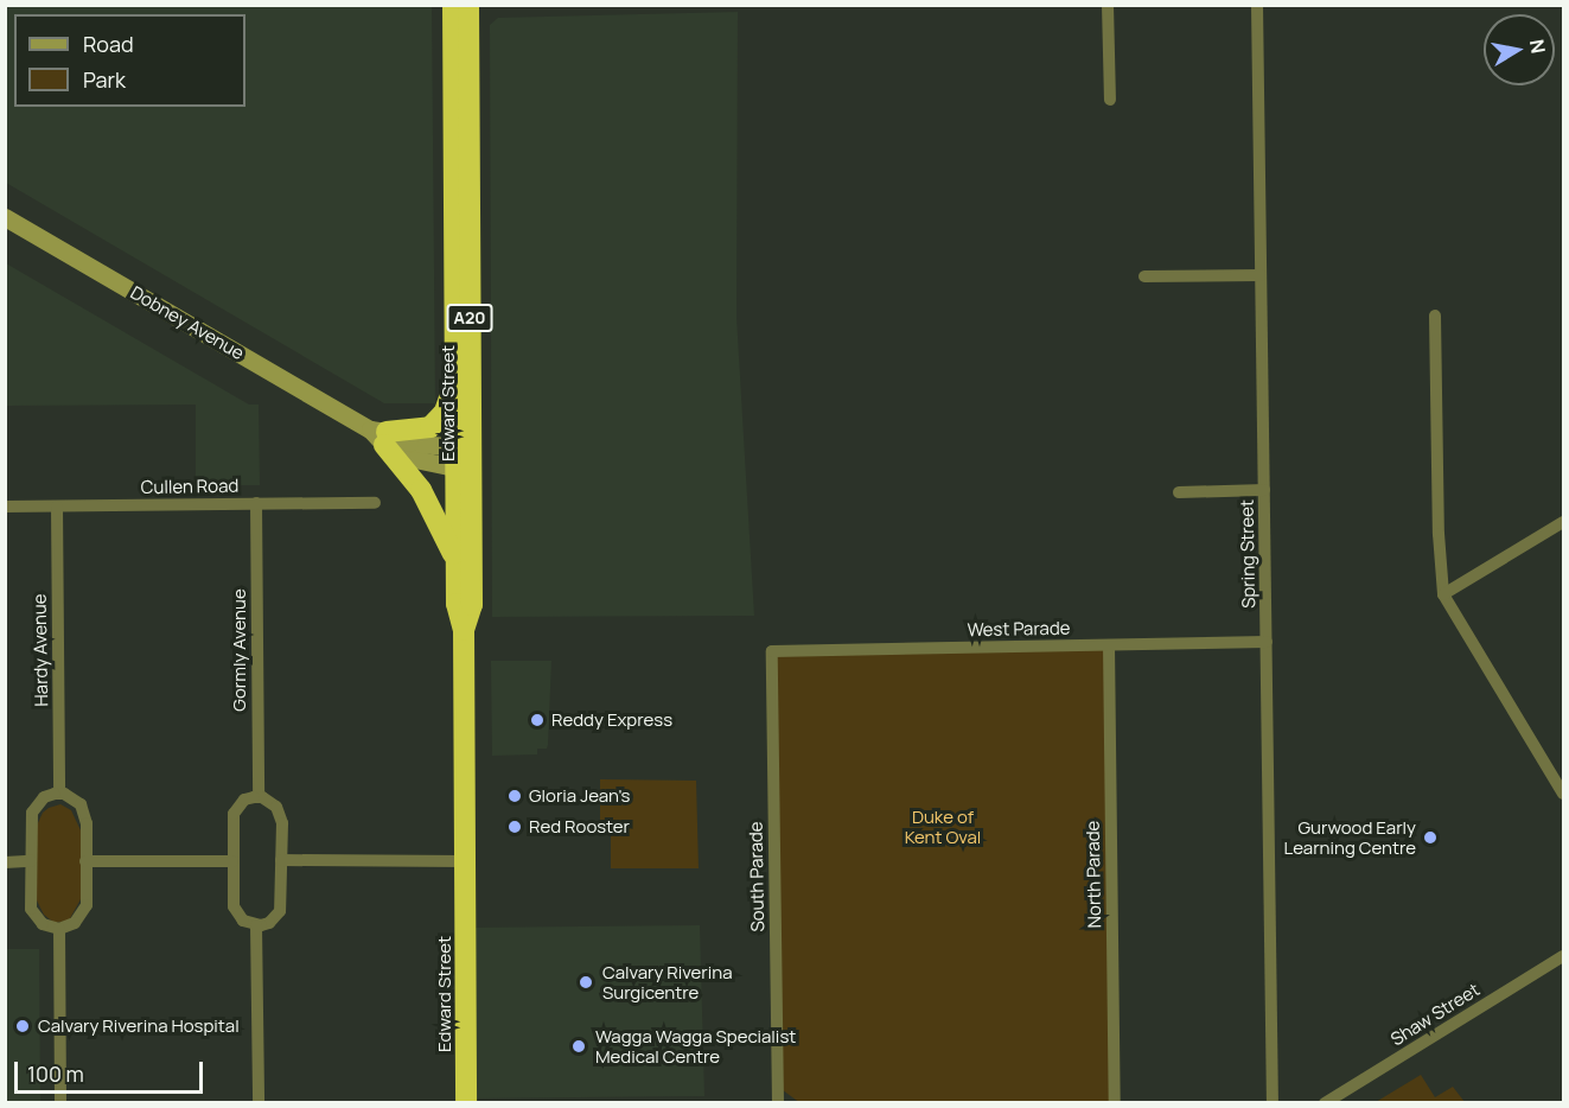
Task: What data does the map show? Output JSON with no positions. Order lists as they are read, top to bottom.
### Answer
{
  "streets": {
    "highway": ["A20", "Edward Street"],
    "street": [
      "Dobney Avenue",
      "Cullen Road",
      "Spring Street",
      "West Parade",
      "Hardy Avenue",
      "Gormly Avenue",
      "North Parade",
      "South Parade",
      "Shaw Street"
    ]
  },
  "crossings": [
    ["Dobney Avenue", "Edward Street"],
    ["Cullen Road", "Hardy Avenue"],
    ["Cullen Road", "Gormly Avenue"],
    ["Spring Street", "West Parade"],
    ["West Parade", "North Parade"],
    ["West Parade", "South Parade"]
  ],
  "parks": ["Duke of Kent Oval"],
  "places": [
    "Reddy Express",
    "Gloria Jean's",
    "Red Rooster",
    "Gurwood Early Learning Centre",
    "Calvary Riverina Surgicentre",
    "Calvary Riverina Hospital",
    "Wagga Wagga Specialist Medical Centre"
  ],
  "legend": ["Road", "Park"],
  "scale_bar": "100 m",
  "north": "right"
}
